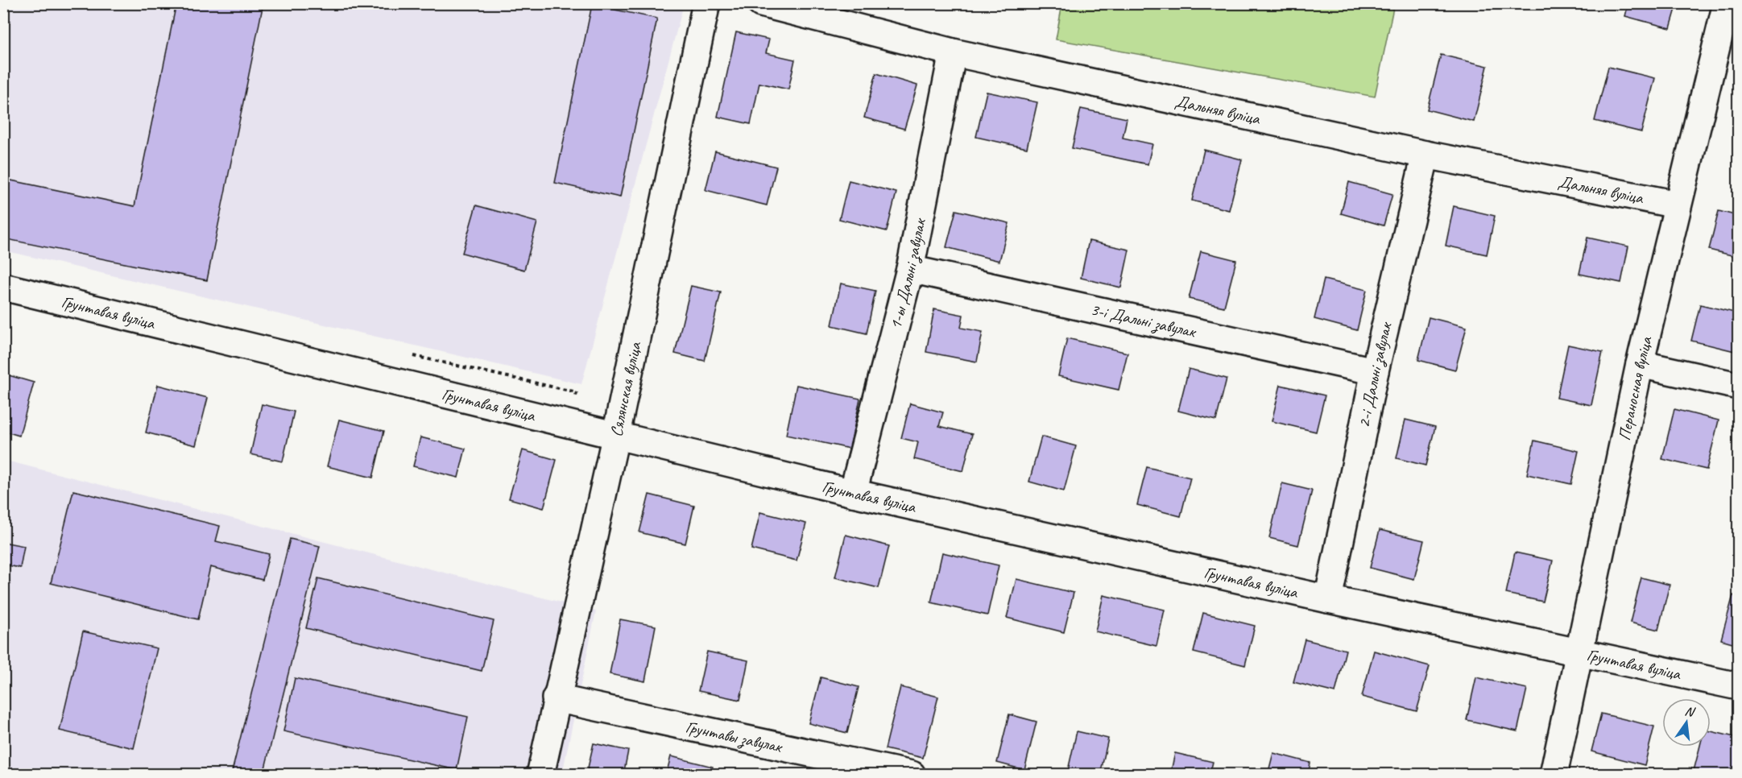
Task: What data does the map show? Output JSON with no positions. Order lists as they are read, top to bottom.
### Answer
{
  "streets": {
    "street": [
      "Дальняя вуліца",
      "1-ы Дальні завулак",
      "Грунтавая вуліца",
      "3-і Дальні завулак",
      "2-і Дальні завулак",
      "Пераносная вуліца",
      "Сялянская вуліца",
      "Грунтавы завулак"
    ]
  },
  "crossings": [
    ["Дальняя вуліца", "1-ы Дальні завулак"],
    ["Дальняя вуліца", "2-і Дальні завулак"],
    ["Дальняя вуліца", "Пераносная вуліца"],
    ["1-ы Дальні завулак", "Грунтавая вуліца"],
    ["1-ы Дальні завулак", "3-і Дальні завулак"],
    ["Грунтавая вуліца", "2-і Дальні завулак"],
    ["Грунтавая вуліца", "Пераносная вуліца"],
    ["Грунтавая вуліца", "Сялянская вуліца"],
    ["3-і Дальні завулак", "2-і Дальні завулак"],
    ["Сялянская вуліца", "Грунтавы завулак"]
  ],
  "north": "top"
}
